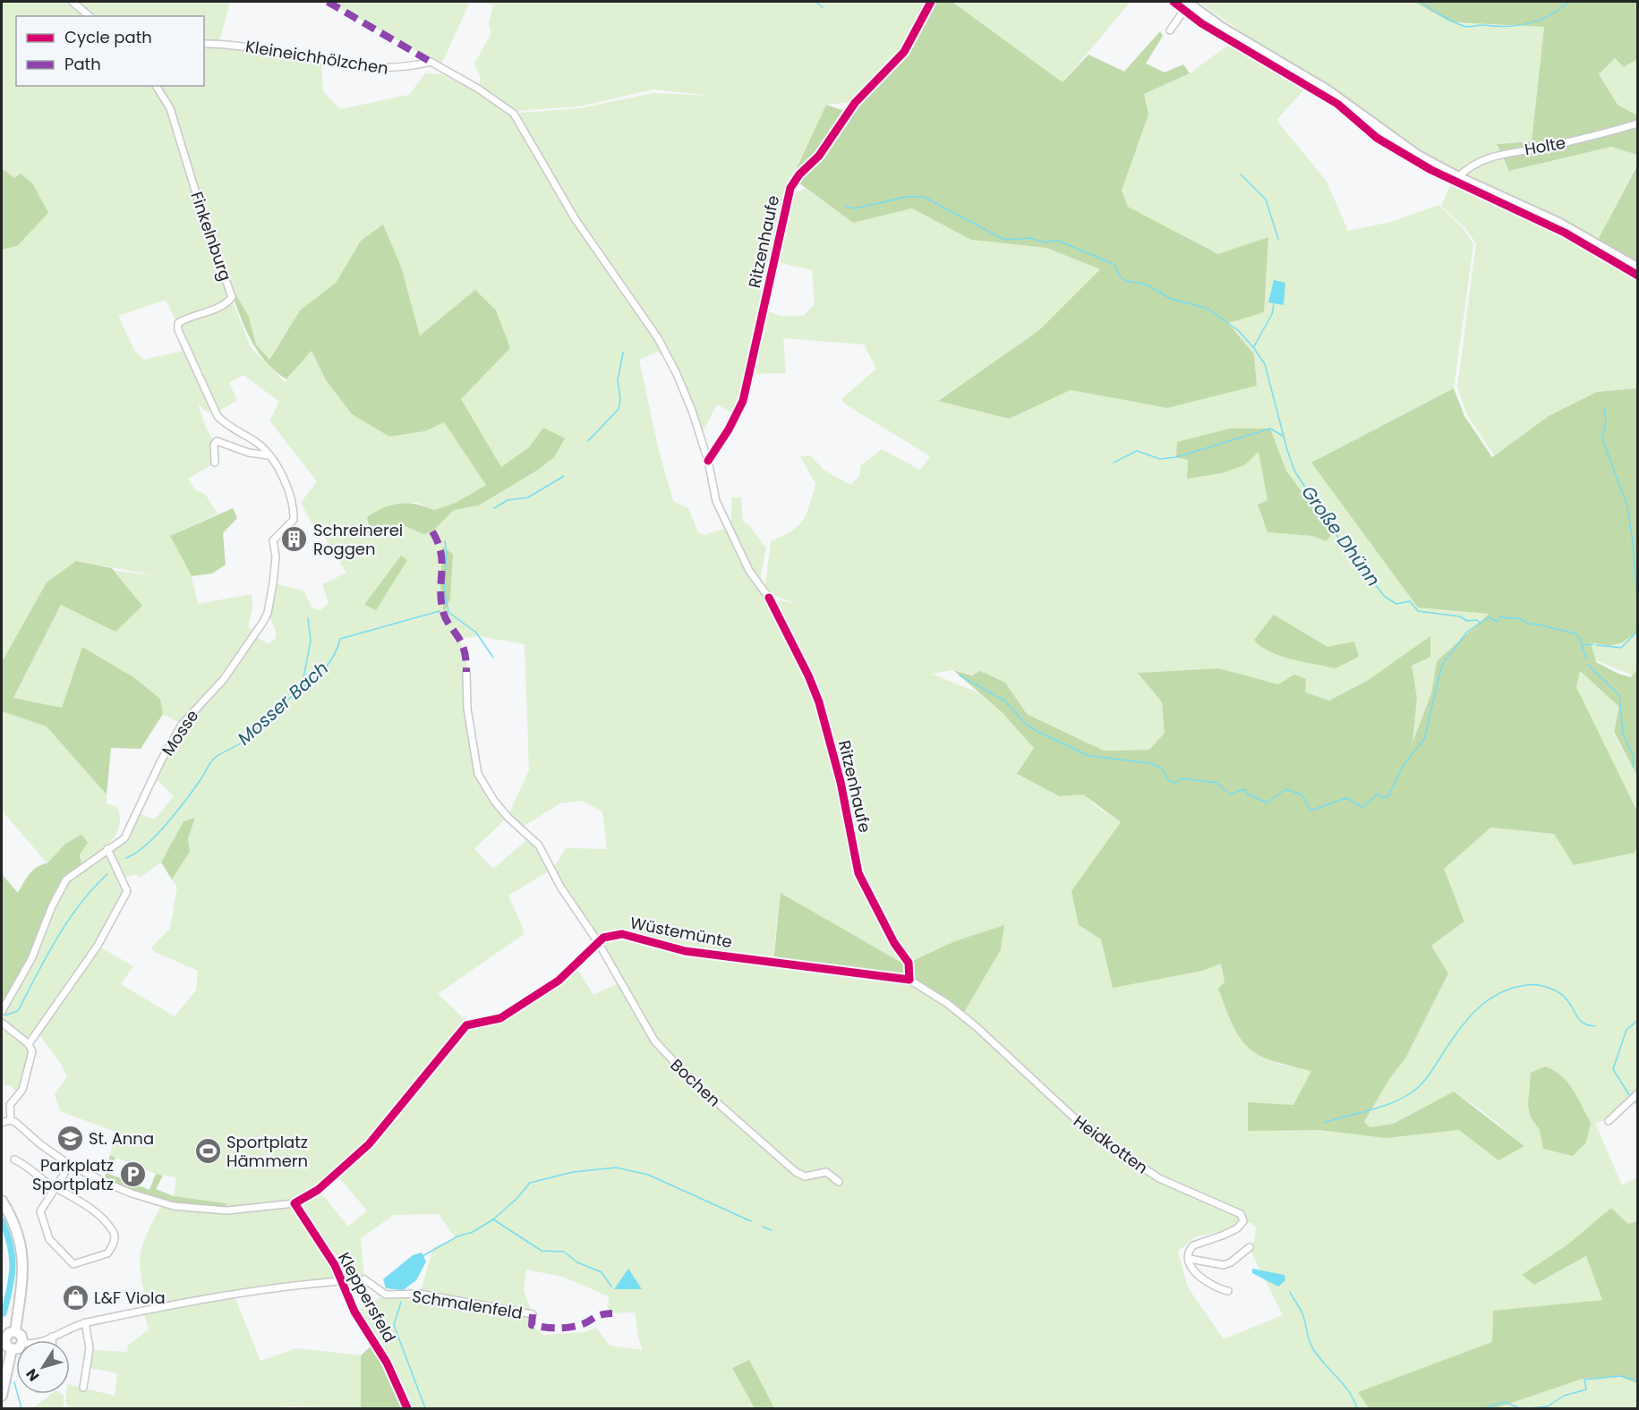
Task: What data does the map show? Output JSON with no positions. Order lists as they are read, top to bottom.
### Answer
{
  "streets": {
    "street": [
      "Kleineichhölzchen",
      "Holte",
      "Finkelnburg",
      "Ritzenhaufe",
      "Mosse",
      "Wüstemünte",
      "Bochen",
      "Heidkotten",
      "Kleppersfeld",
      "Schmalenfeld"
    ]
  },
  "crossings": [
    ["Kleineichhölzchen", "Ritzenhaufe"],
    ["Finkelnburg", "Mosse"],
    ["Ritzenhaufe", "Wüstemünte"],
    ["Ritzenhaufe", "Heidkotten"],
    ["Wüstemünte", "Bochen"],
    ["Wüstemünte", "Heidkotten"],
    ["Wüstemünte", "Kleppersfeld"],
    ["Kleppersfeld", "Schmalenfeld"]
  ],
  "water": ["Große Dhünn", "Mosser Bach"],
  "places": {
    "building": ["Schreinerei Roggen"],
    "school or university": ["St. Anna"],
    "sports": ["Sportplatz Hämmern"],
    "parking": ["Parkplatz Sportplatz"],
    "shop": ["L&F Viola"]
  },
  "legend": ["Cycle path", "Path"],
  "north": "bottom left"
}
